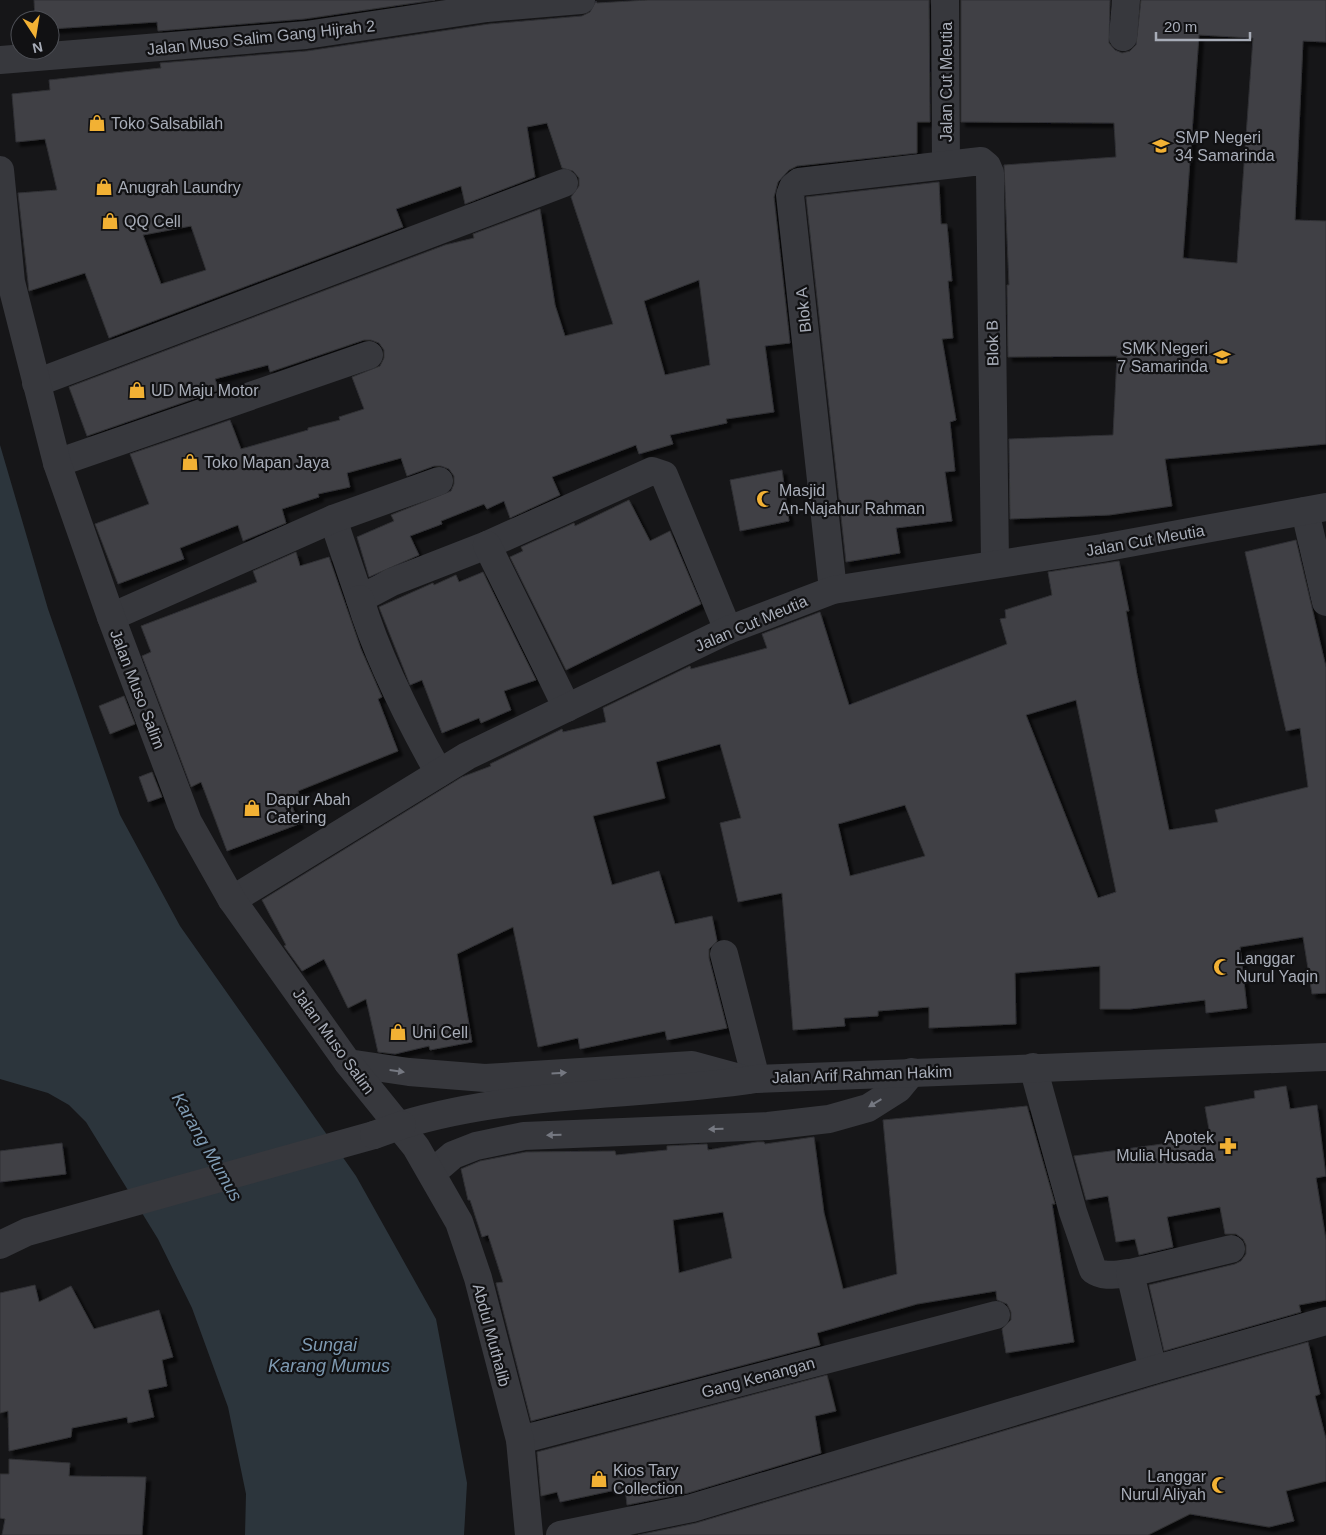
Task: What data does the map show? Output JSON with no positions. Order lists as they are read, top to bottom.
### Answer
{
  "streets": {
    "street": [
      "Jalan Muso Salim Gang Hijrah 2",
      "Jalan Cut Meutia",
      "Blok A",
      "Blok B",
      "Jalan Muso Salim",
      "Jalan Arif Rahman Hakim",
      "Abdul Muthalib",
      "Gang Kenangan"
    ]
  },
  "crossings": [
    ["Jalan Cut Meutia", "Blok A"],
    ["Jalan Cut Meutia", "Blok B"],
    ["Jalan Cut Meutia", "Jalan Muso Salim"],
    ["Blok A", "Blok B"],
    ["Jalan Muso Salim", "Jalan Arif Rahman Hakim"],
    ["Jalan Muso Salim", "Abdul Muthalib"],
    ["Jalan Arif Rahman Hakim", "Abdul Muthalib"],
    ["Abdul Muthalib", "Gang Kenangan"]
  ],
  "water": ["Karang Mumus", "Sungai Karang Mumus"],
  "places": {
    "shop": [
      "Toko Salsabilah",
      "Anugrah Laundry",
      "QQ Cell",
      "UD Maju Motor",
      "Toko Mapan Jaya",
      "Dapur Abah Catering",
      "Uni Cell",
      "Kios Tary Collection"
    ],
    "school or university": ["SMP Negeri 34 Samarinda", "SMK Negeri 7 Samarinda"],
    "mosque": ["Masjid An-Najahur Rahman", "Langgar Nurul Yaqin", "Langgar Nurul Aliyah"],
    "pharmacy": ["Apotek Mulia Husada"]
  },
  "scale_bar": "20 m",
  "north": "bottom"
}
